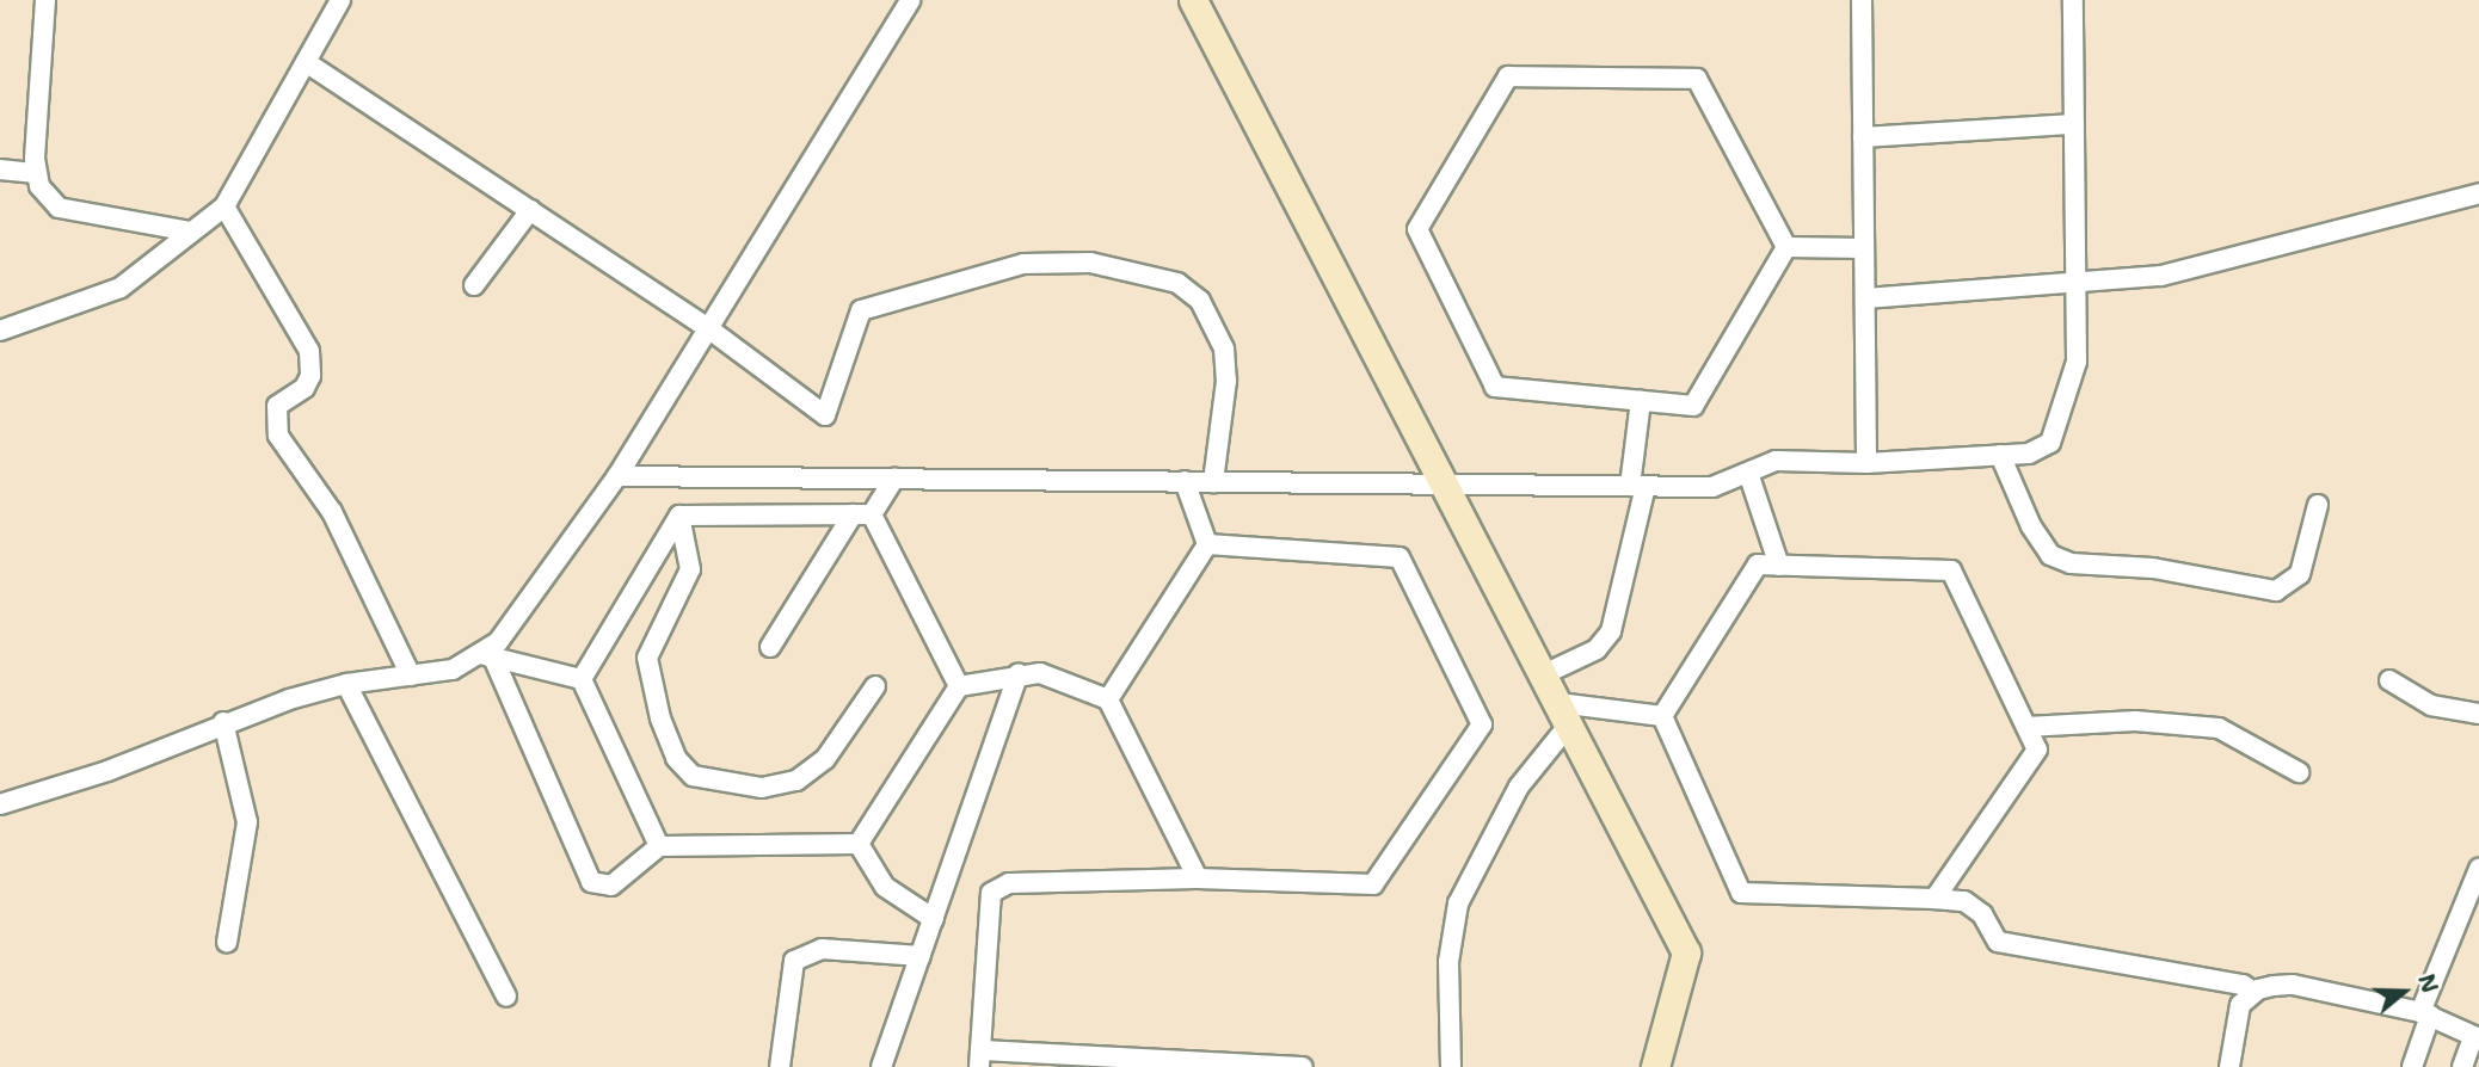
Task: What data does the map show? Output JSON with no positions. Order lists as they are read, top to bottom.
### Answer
{
  "north": "right"
}
